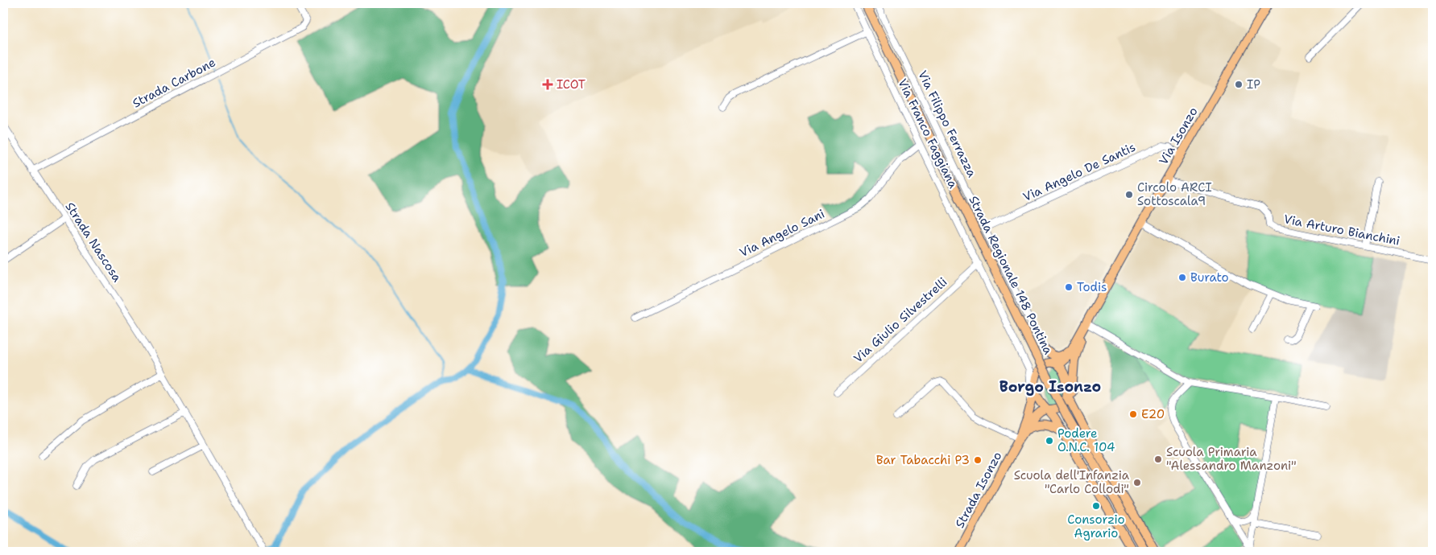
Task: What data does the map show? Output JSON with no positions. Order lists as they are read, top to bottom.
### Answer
{
  "streets": {
    "main road": ["Via Isonzo", "Strada Regionale 148 Pontina", "Strada Isonzo"],
    "street": [
      "Strada Carbone",
      "Via Filippo Ferrazza",
      "Via Franco Faggiana",
      "Via Angelo De Santis",
      "Via Arturo Bianchini",
      "Via Angelo Sani",
      "Strada Nascosa",
      "Via Giulio Silvestrelli"
    ]
  },
  "crossings": [
    ["Strada Carbone", "Strada Nascosa"],
    ["Via Filippo Ferrazza", "Via Franco Faggiana"],
    ["Via Filippo Ferrazza", "Via Angelo De Santis"],
    ["Via Franco Faggiana", "Via Angelo Sani"],
    ["Via Franco Faggiana", "Via Giulio Silvestrelli"],
    ["Via Isonzo", "Via Angelo De Santis"],
    ["Via Isonzo", "Via Arturo Bianchini"]
  ],
  "districts": ["Borgo Isonzo"],
  "places": {
    "health": ["ICOT"],
    "other": [
      "IP",
      "Circolo ARCI Sottoscala9",
      "Burato",
      "Todis",
      "E20",
      "Podere O.N.C. 104",
      "Scuola Primaria \"Alessandro Manzoni\"",
      "Bar Tabacchi P3",
      "Scuola dell'Infanzia \"Carlo Collodi\"",
      "Consorzio Agrario"
    ]
  }
}
